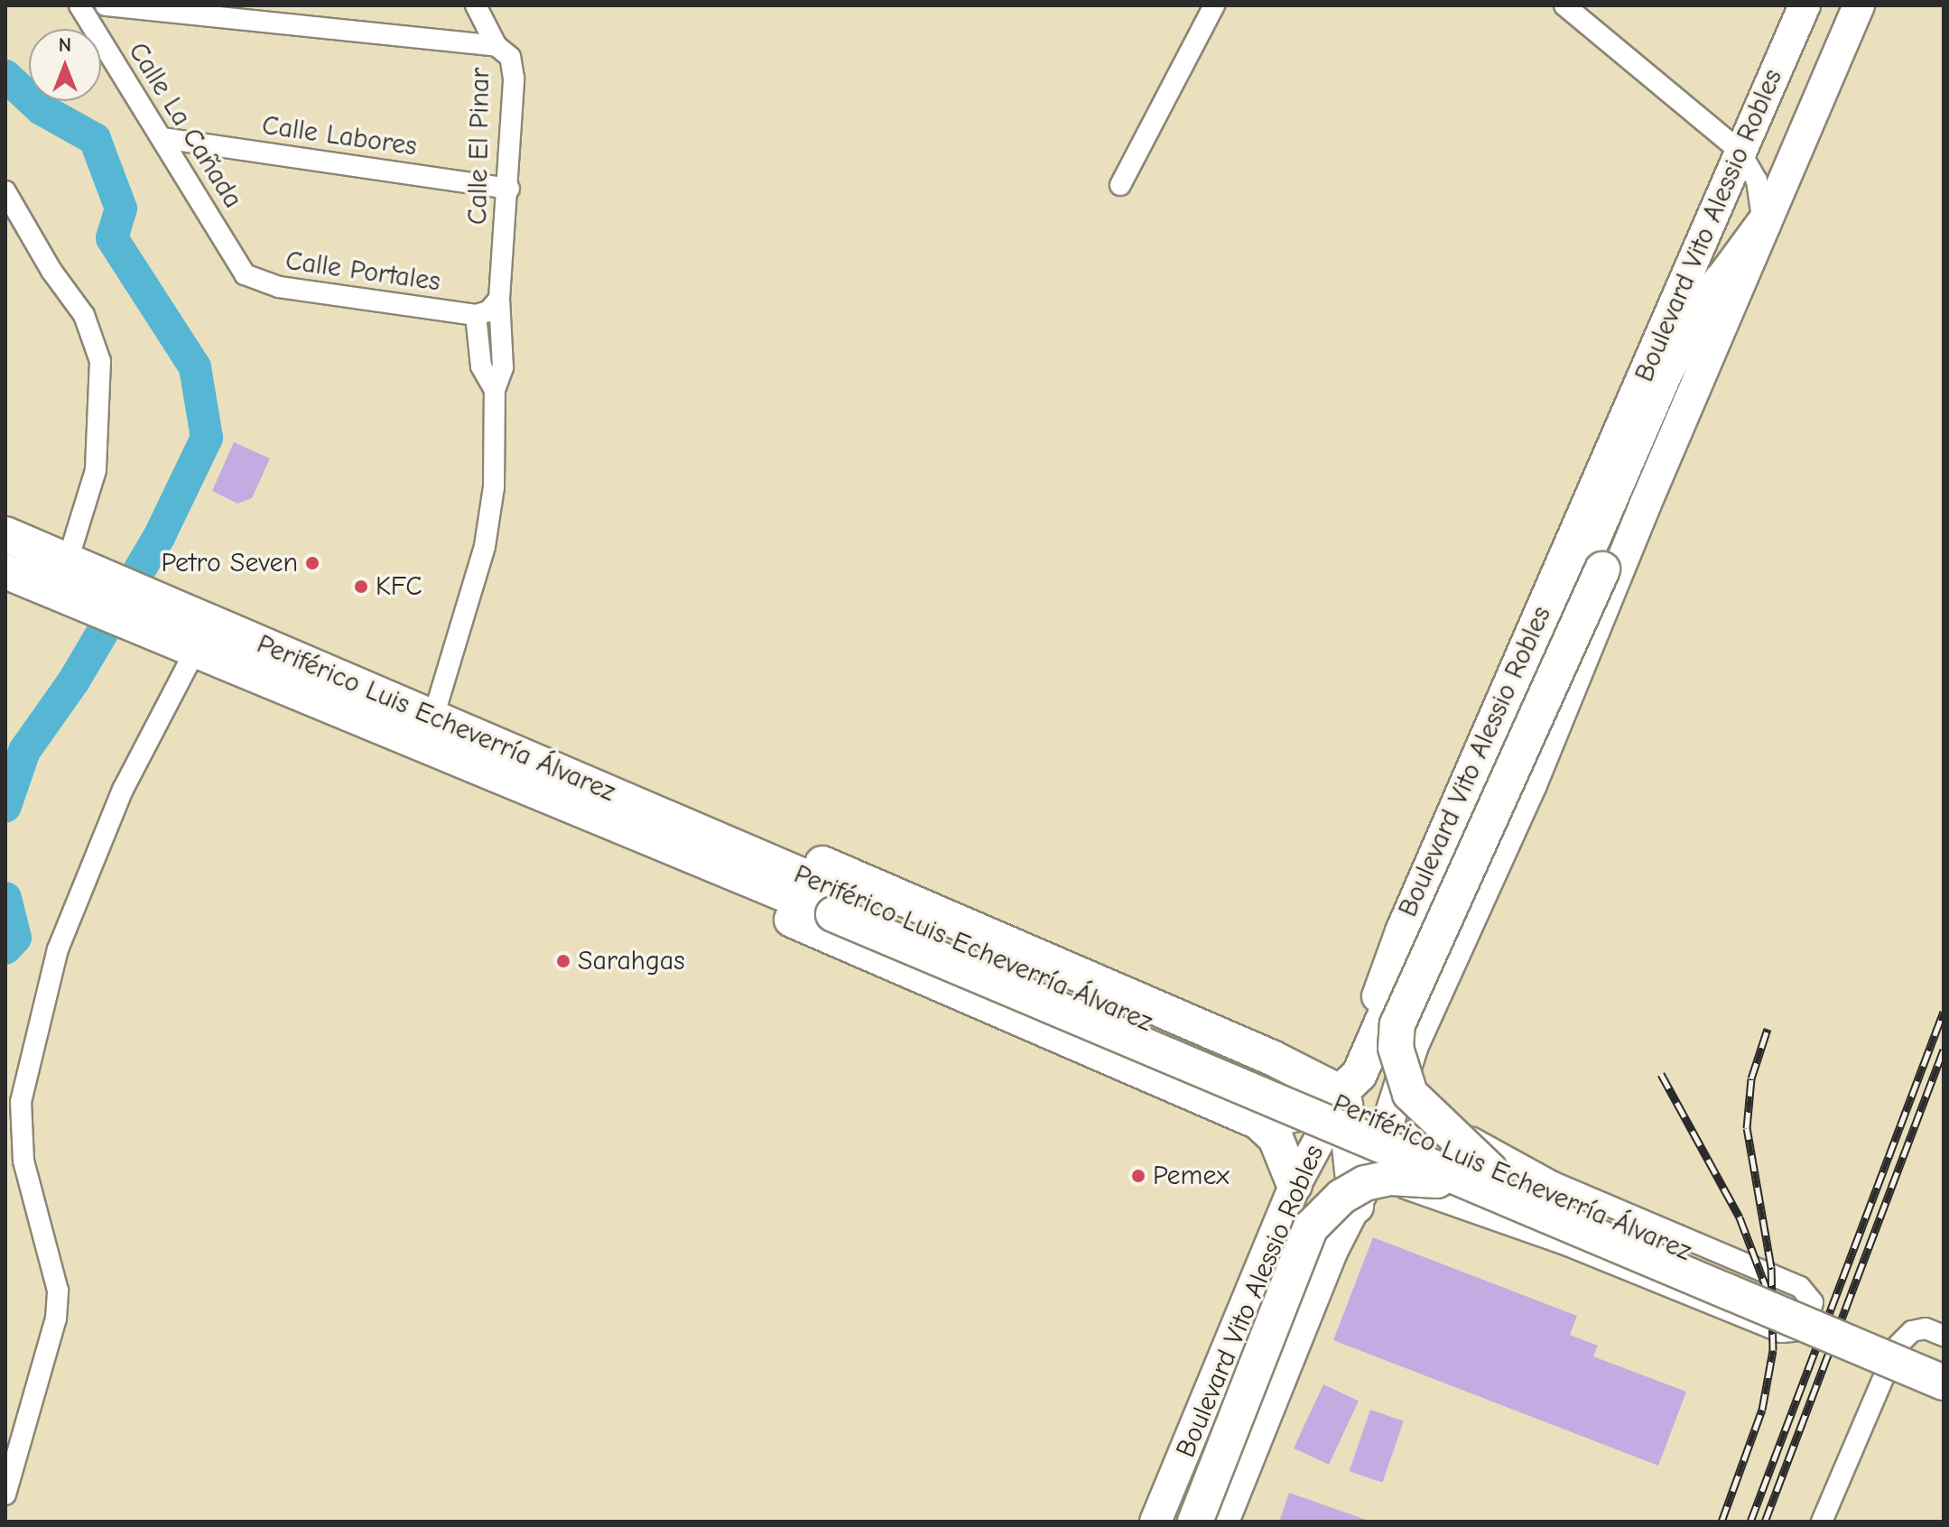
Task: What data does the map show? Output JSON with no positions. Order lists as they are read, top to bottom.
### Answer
{
  "streets": {
    "highway": ["Periférico Luis Echeverría Álvarez"],
    "main road": ["Boulevard Vito Alessio Robles"],
    "street": [
      "Calle La Cañada",
      "Calle Labores",
      "Calle El Pinar",
      "Calle Portales"
    ]
  },
  "crossings": [
    ["Calle La Cañada", "Calle Labores"],
    ["Calle La Cañada", "Calle Portales"],
    ["Calle Labores", "Calle El Pinar"],
    ["Calle El Pinar", "Calle Portales"],
    ["Calle El Pinar", "Periférico Luis Echeverría Álvarez"],
    ["Boulevard Vito Alessio Robles", "Periférico Luis Echeverría Álvarez"]
  ],
  "places": [
    "Petro Seven",
    "KFC",
    "Sarahgas",
    "Pemex"
  ],
  "north": "top"
}
